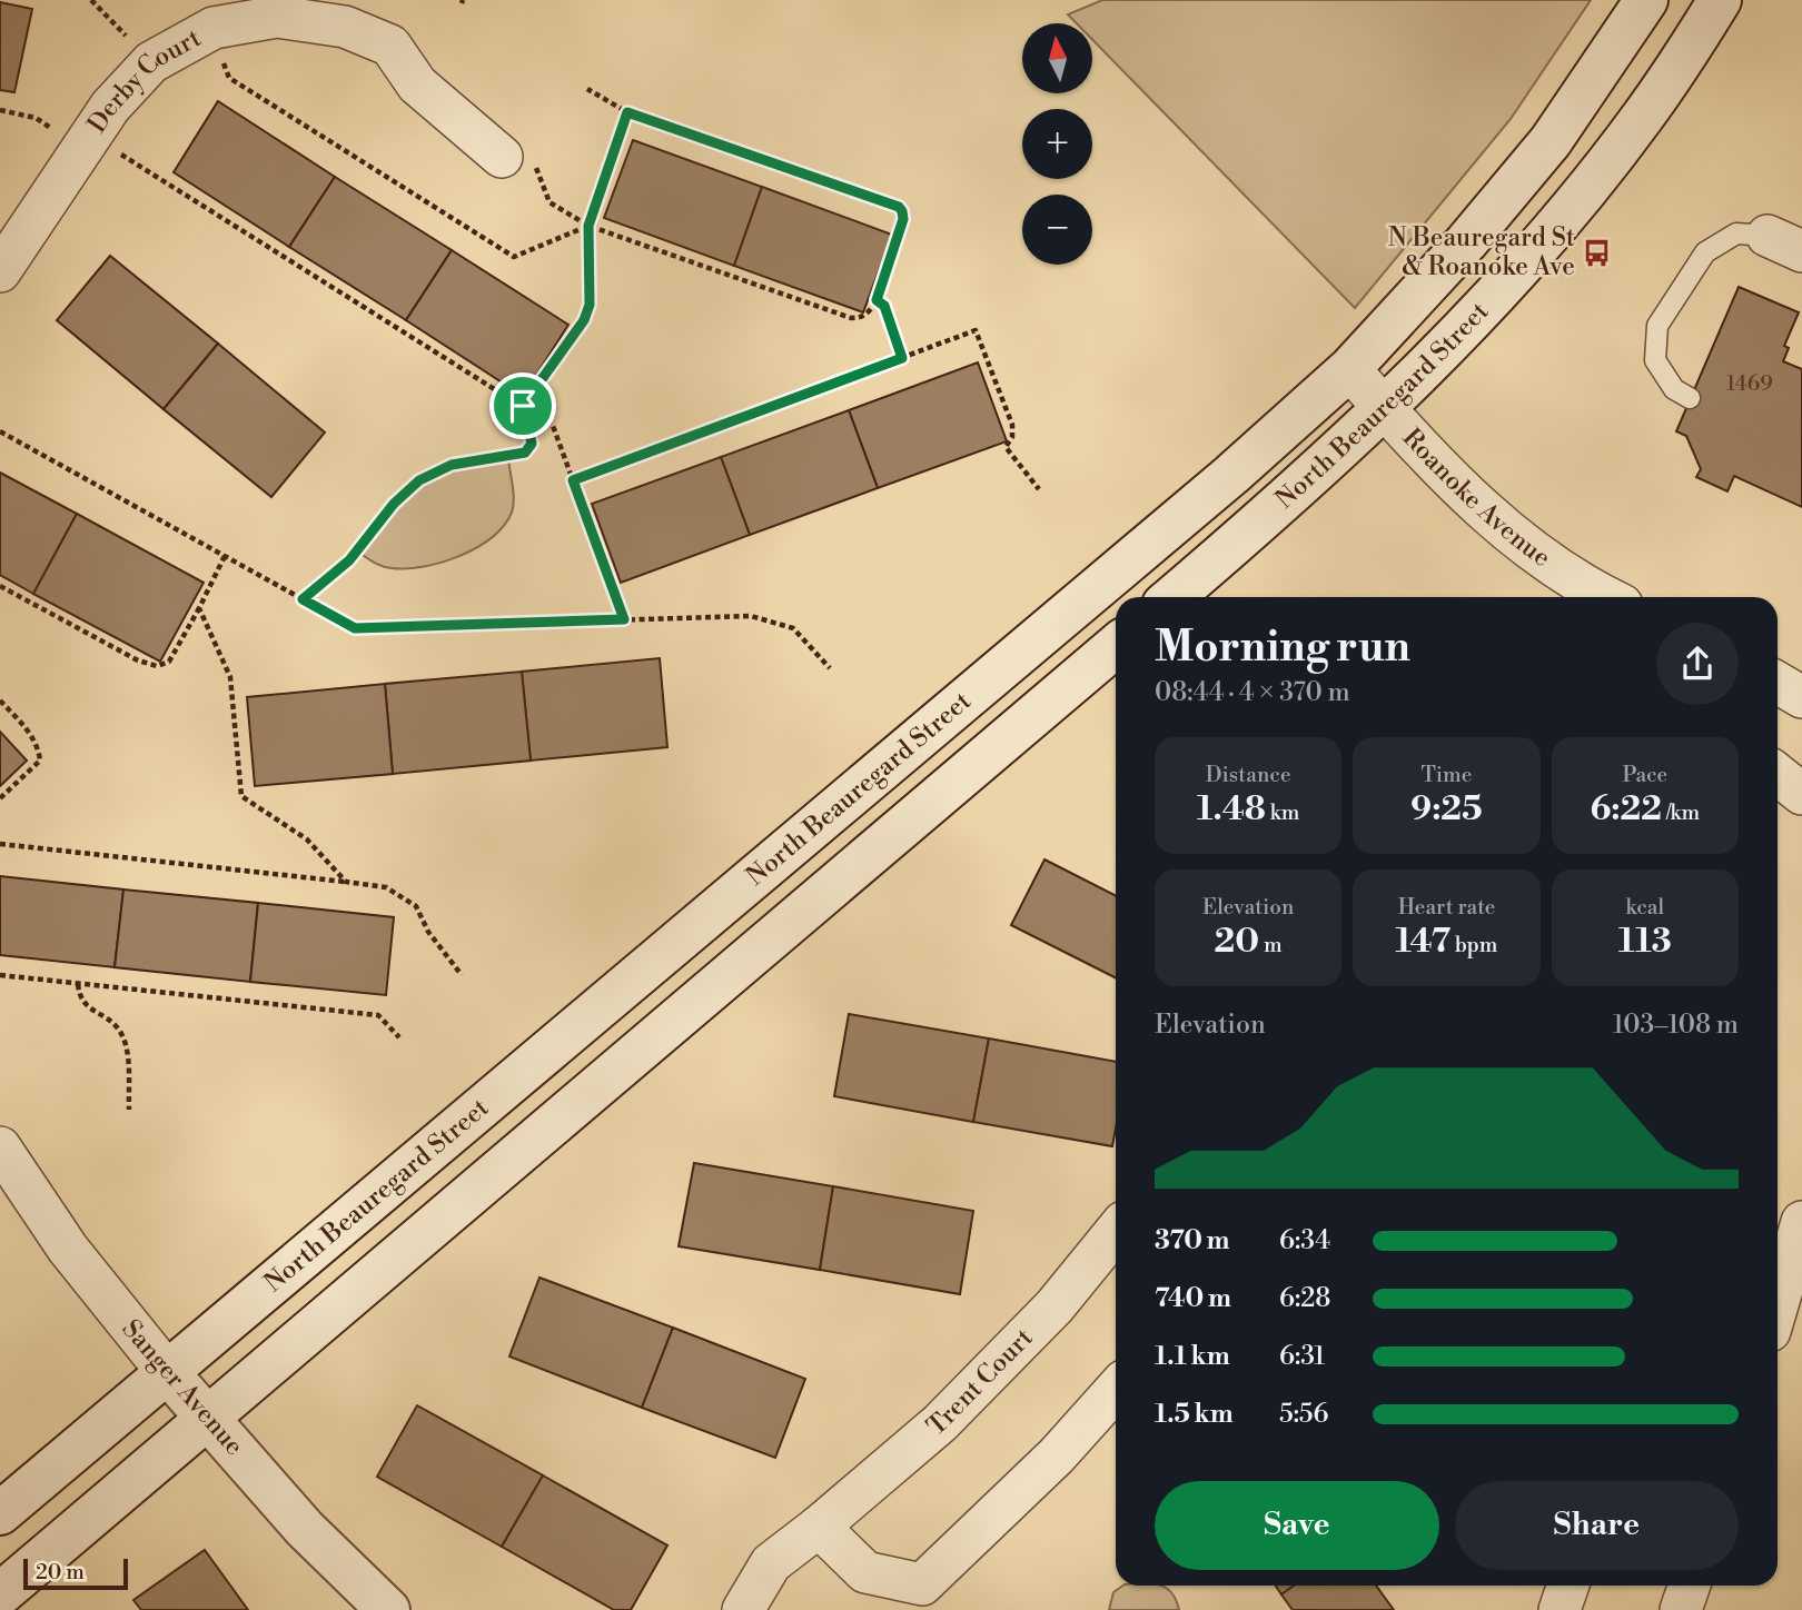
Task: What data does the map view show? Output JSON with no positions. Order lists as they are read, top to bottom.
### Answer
{
  "streets": {
    "main road": ["North Beauregard Street", "Sanger Avenue"],
    "street": ["Derby Court", "Roanoke Avenue", "Trent Court"]
  },
  "crossings": [
    ["North Beauregard Street", "Roanoke Avenue"],
    ["North Beauregard Street", "Sanger Avenue"]
  ],
  "places": {
    "bus stop": ["N Beauregard St & Roanoke Ave"]
  },
  "house_numbers": ["1469"],
  "scale_bar": "20 m",
  "north": "top",
  "page": {
    "map_buttons": ["+", "−"],
    "heading": ["Morning run", "08:44 · 4 × 370 m"],
    "stats": [
      ["Distance", "1.48 km"],
      ["Time", "9:25"],
      ["Pace", "6:22 /km"],
      ["Elevation", "20 m"],
      ["Heart rate", "147 bpm"],
      ["kcal", "113"]
    ],
    "chart": ["Elevation", "103–108 m"],
    "list": [
      {
        "name": "370 m",
        "note": "6:34"
      },
      {
        "name": "740 m",
        "note": "6:28"
      },
      {
        "name": "1.1 km",
        "note": "6:31"
      },
      {
        "name": "1.5 km",
        "note": "5:56"
      }
    ],
    "buttons": ["Save", "Share"],
    "scale": "20 m"
  }
}
